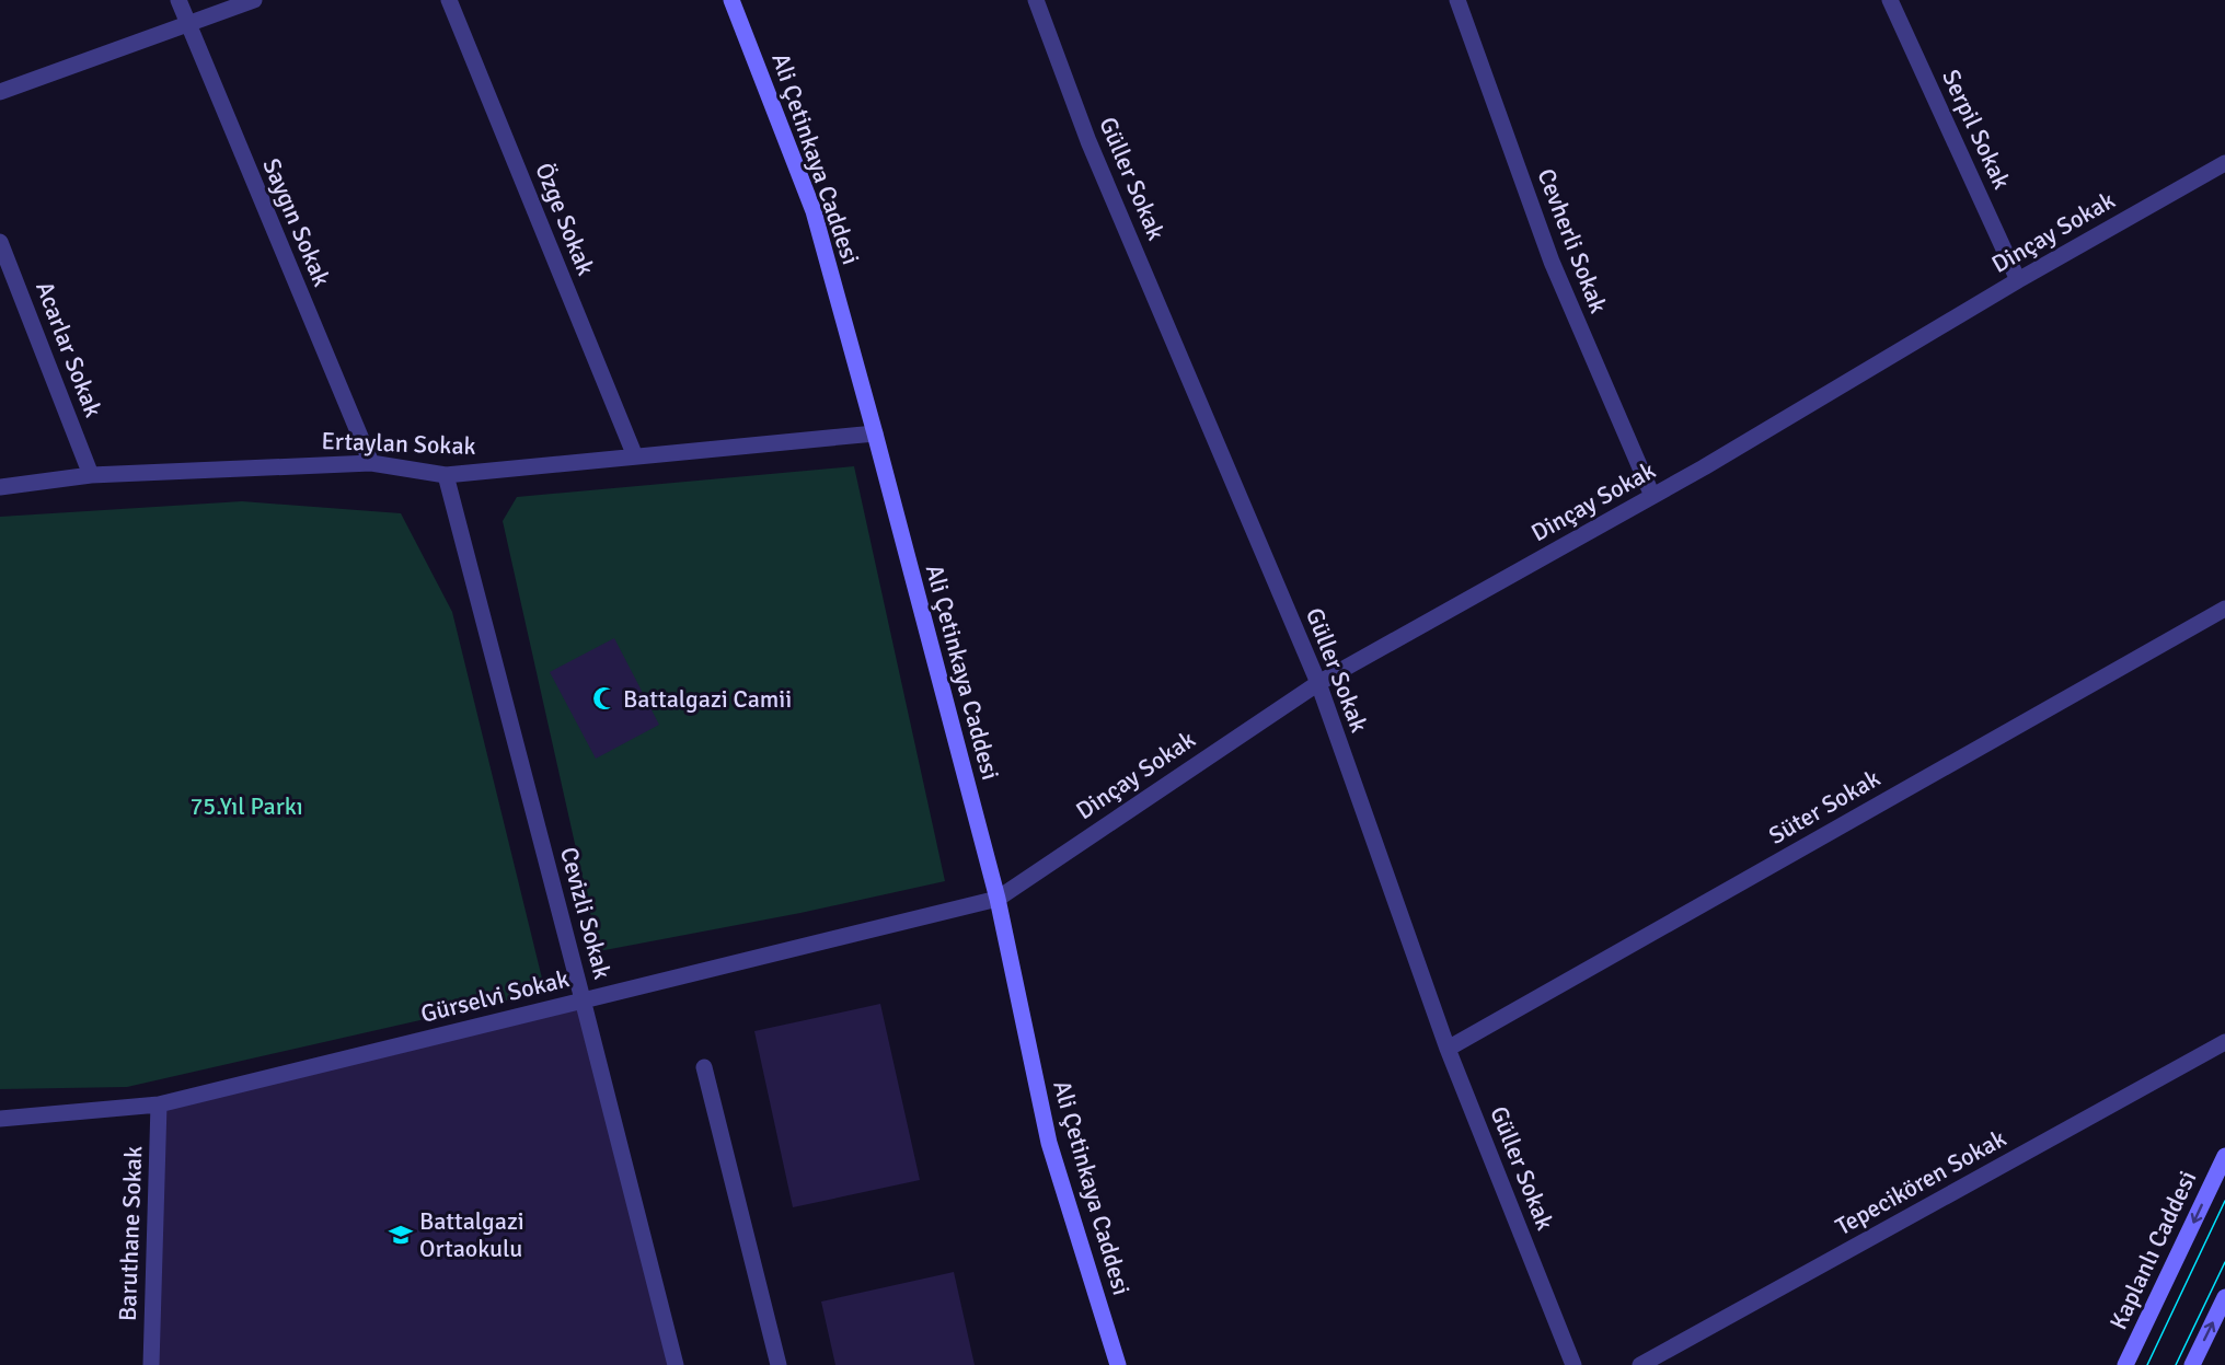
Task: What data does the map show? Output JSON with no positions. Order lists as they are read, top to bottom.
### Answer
{
  "streets": {
    "main road": ["Ali Çetinkaya Caddesi", "Kaplanlı Caddesi"],
    "street": [
      "Serpil Sokak",
      "Güller Sokak",
      "Özge Sokak",
      "Saygın Sokak",
      "Dinçay Sokak",
      "Cevherli Sokak",
      "Acarlar Sokak",
      "Ertaylan Sokak",
      "Süter Sokak",
      "Cevizli Sokak",
      "Gürselvi Sokak",
      "Tepecikören Sokak",
      "Baruthane Sokak"
    ]
  },
  "crossings": [
    ["Serpil Sokak", "Dinçay Sokak"],
    ["Ali Çetinkaya Caddesi", "Dinçay Sokak"],
    ["Ali Çetinkaya Caddesi", "Ertaylan Sokak"],
    ["Ali Çetinkaya Caddesi", "Gürselvi Sokak"],
    ["Güller Sokak", "Dinçay Sokak"],
    ["Güller Sokak", "Süter Sokak"],
    ["Özge Sokak", "Ertaylan Sokak"],
    ["Saygın Sokak", "Ertaylan Sokak"],
    ["Dinçay Sokak", "Cevherli Sokak"],
    ["Dinçay Sokak", "Gürselvi Sokak"],
    ["Acarlar Sokak", "Ertaylan Sokak"],
    ["Ertaylan Sokak", "Cevizli Sokak"],
    ["Cevizli Sokak", "Gürselvi Sokak"],
    ["Gürselvi Sokak", "Baruthane Sokak"]
  ],
  "parks": ["75.Yıl Parkı"],
  "places": {
    "mosque": ["Battalgazi Camii"],
    "school or university": ["Battalgazi Ortaokulu"]
  }
}
